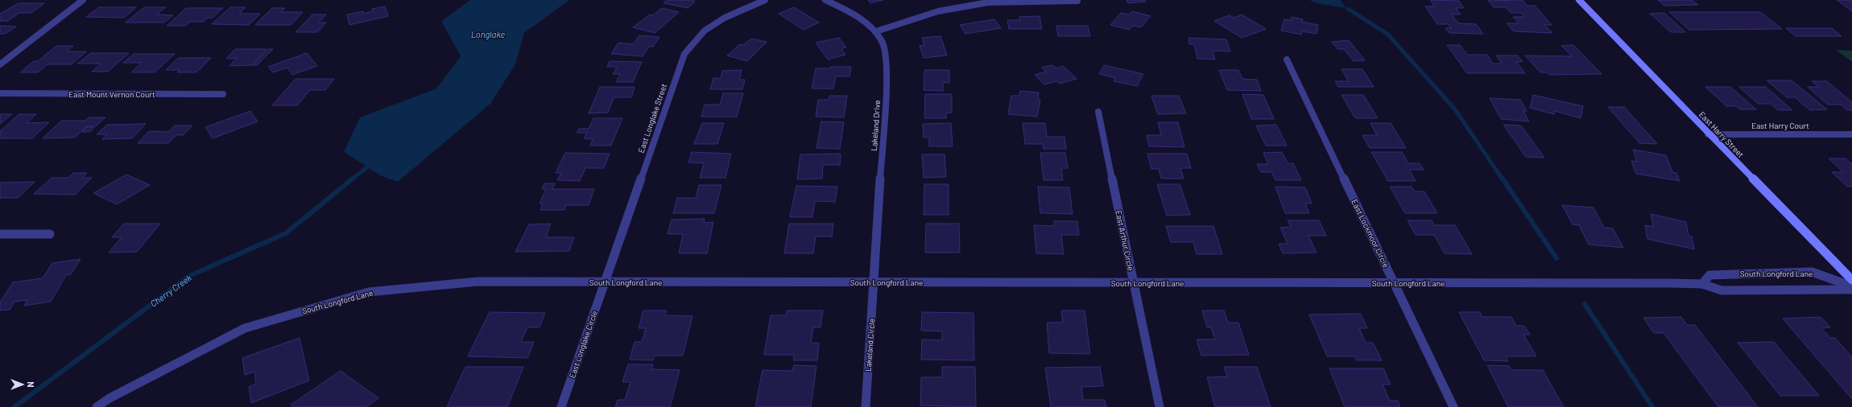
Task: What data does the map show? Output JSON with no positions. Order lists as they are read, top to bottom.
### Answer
{
  "streets": {
    "main road": ["East Harry Street"],
    "street": [
      "East Mount Vernon Court",
      "East Longlake Street",
      "Lakeland Drive",
      "East Harry Court",
      "East Lockmoor Circle",
      "East Arthur Circle",
      "South Longford Lane",
      "East Longlake Circle",
      "Lakeland Circle"
    ]
  },
  "crossings": [
    ["East Longlake Street", "South Longford Lane"],
    ["East Longlake Street", "East Longlake Circle"],
    ["Lakeland Drive", "South Longford Lane"],
    ["Lakeland Drive", "Lakeland Circle"],
    ["East Harry Court", "East Harry Street"],
    ["East Lockmoor Circle", "South Longford Lane"],
    ["East Arthur Circle", "South Longford Lane"],
    ["South Longford Lane", "East Longlake Circle"],
    ["South Longford Lane", "Lakeland Circle"]
  ],
  "water": ["Longlake", "Cherry Creek"],
  "north": "right"
}
